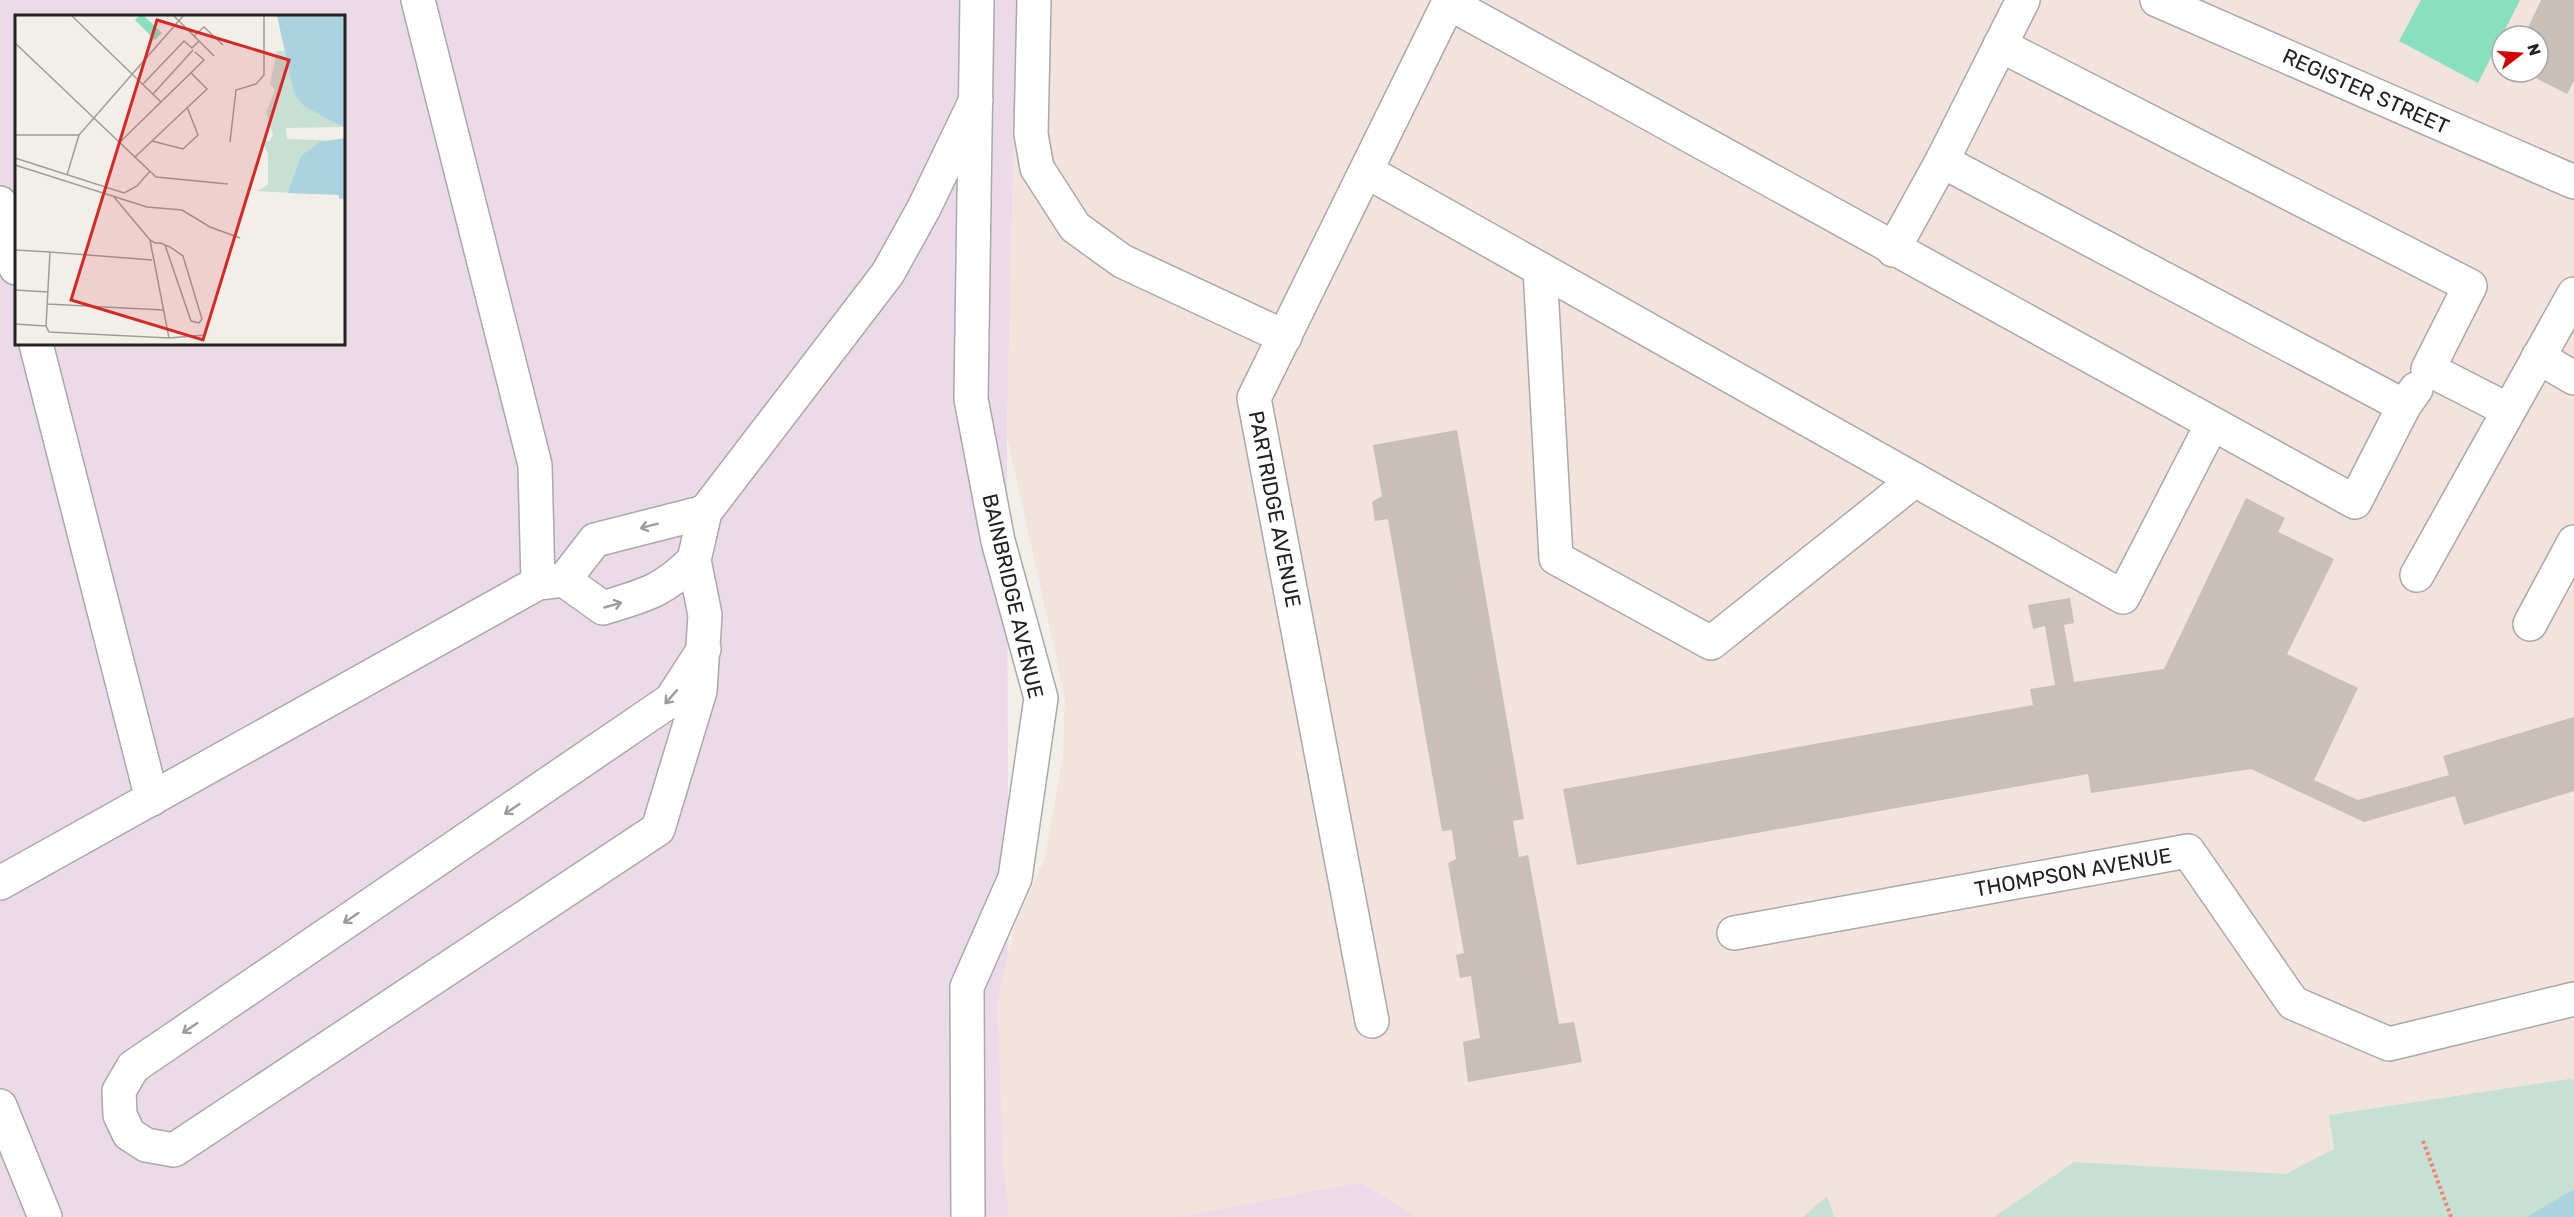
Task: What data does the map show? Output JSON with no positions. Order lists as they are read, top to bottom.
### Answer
{
  "streets": {
    "street": [
      "REGISTER STREET",
      "PARTRIDGE AVENUE",
      "BAINBRIDGE AVENUE",
      "THOMPSON AVENUE"
    ]
  },
  "north": "right"
}
